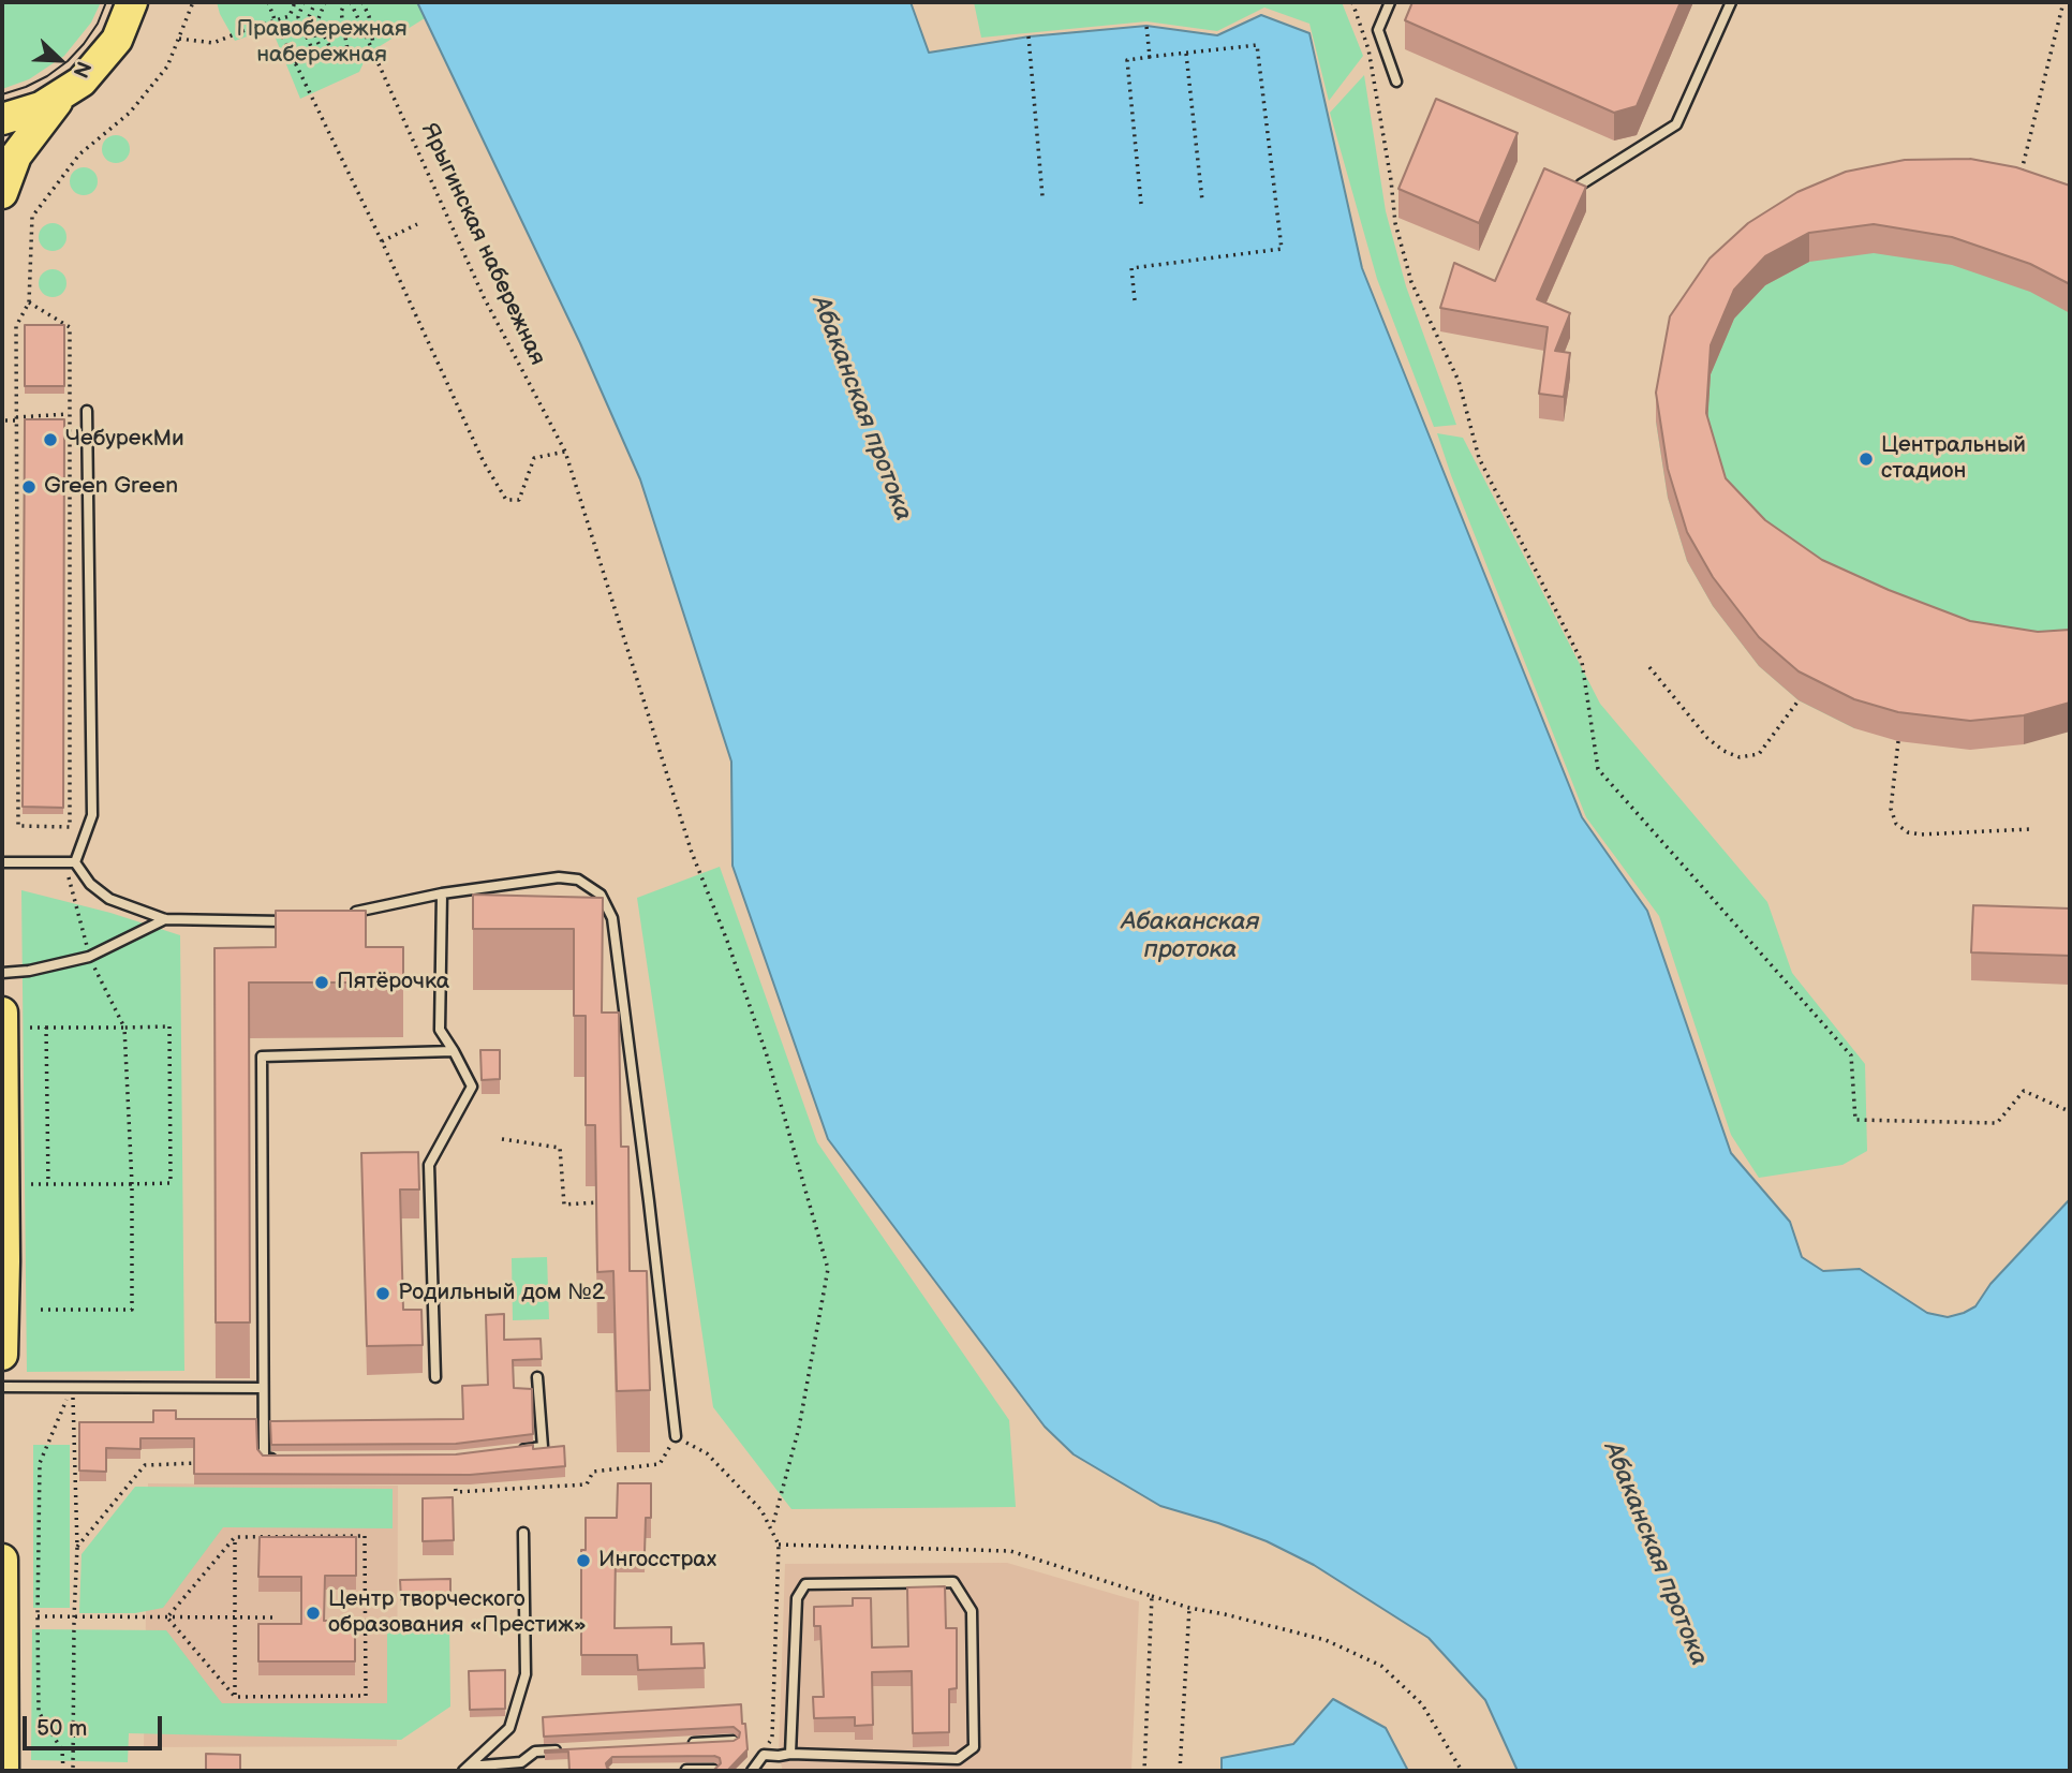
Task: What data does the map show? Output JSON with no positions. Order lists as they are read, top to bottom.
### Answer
{
  "streets": {
    "path": ["Ярыгинская набережная"]
  },
  "water": ["Абаканская протока"],
  "parks": ["Правобережная набережная"],
  "places": [
    "ЧебурекМи",
    "Центральный стадион",
    "Green Green",
    "Пятёрочка",
    "Родильный дом №2",
    "Ингосстрах",
    "Центр творческого образования «Престиж»"
  ],
  "scale_bar": "50 m",
  "north": "bottom right"
}
